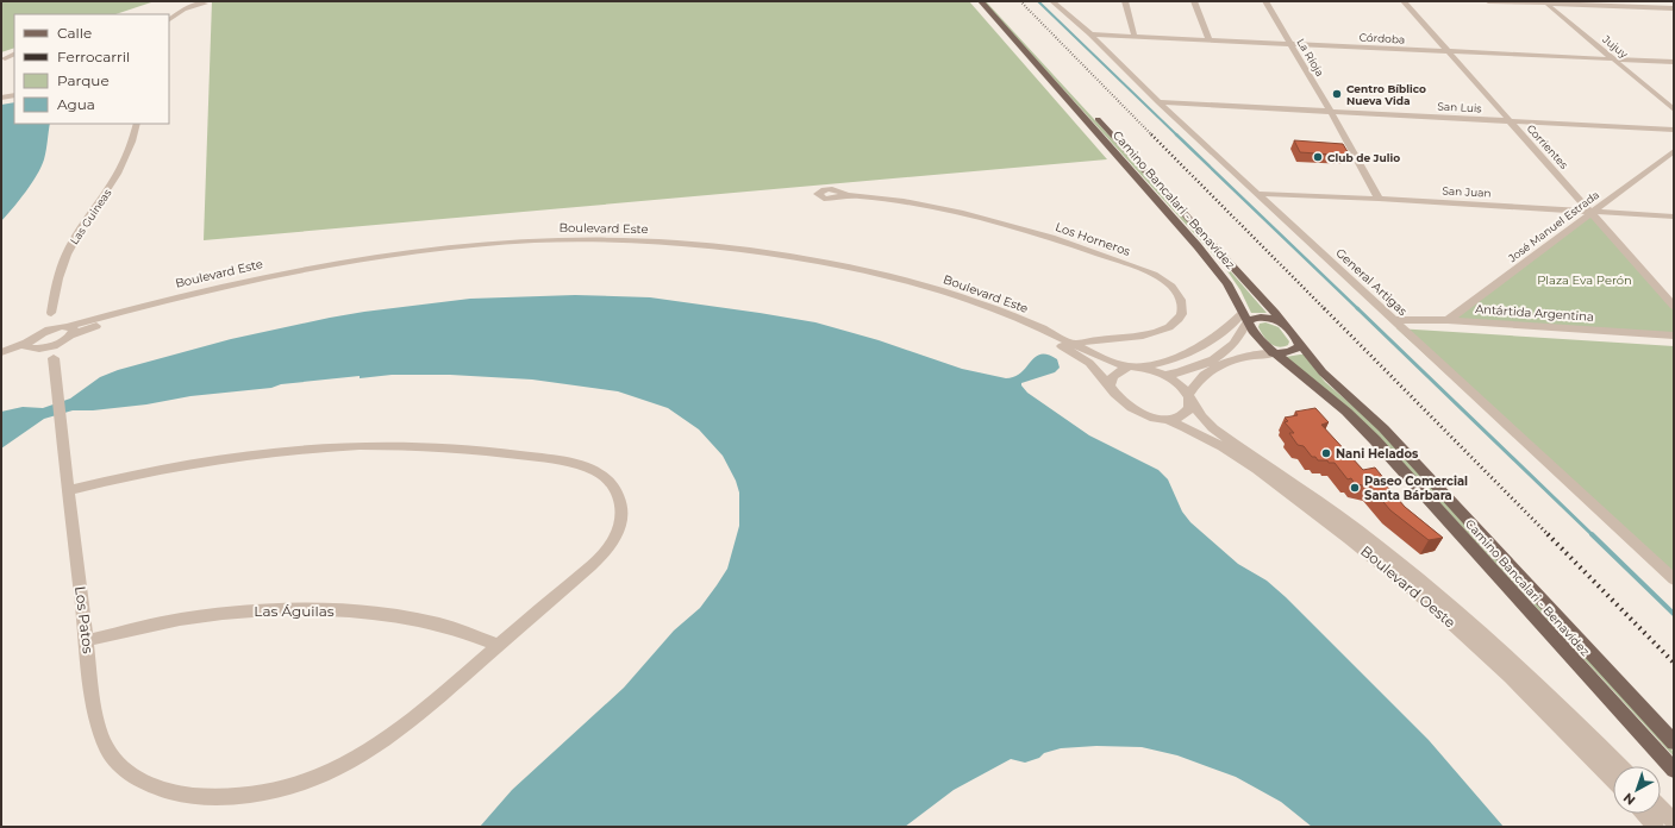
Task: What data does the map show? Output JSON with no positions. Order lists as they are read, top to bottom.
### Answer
{
  "streets": {
    "main road": ["Camino Bancalari - Benavídez"],
    "street": [
      "Córdoba",
      "Jujuy",
      "La Rioja",
      "San Luis",
      "Corrientes",
      "San Juan",
      "Las Guineas",
      "José Manuel Estrada",
      "Boulevard Este",
      "Los Horneros",
      "General Artigas",
      "Antártida Argentina",
      "Boulevard Oeste",
      "Las Águilas",
      "Los Patos"
    ]
  },
  "crossings": [
    ["Córdoba", "Jujuy"],
    ["Córdoba", "La Rioja"],
    ["Córdoba", "Corrientes"],
    ["Córdoba", "General Artigas"],
    ["La Rioja", "San Luis"],
    ["La Rioja", "San Juan"],
    ["San Luis", "Corrientes"],
    ["San Luis", "General Artigas"],
    ["Corrientes", "San Juan"],
    ["Corrientes", "José Manuel Estrada"],
    ["San Juan", "José Manuel Estrada"],
    ["San Juan", "General Artigas"],
    ["José Manuel Estrada", "Antártida Argentina"],
    ["Boulevard Este", "Los Horneros"],
    ["Boulevard Este", "Boulevard Oeste"],
    ["General Artigas", "Antártida Argentina"],
    ["Las Águilas", "Los Patos"]
  ],
  "parks": ["Plaza Eva Perón"],
  "places": [
    "Centro Bíblico Nueva Vida",
    "Club de Julio",
    "Nani Helados",
    "Paseo Comercial Santa Bárbara"
  ],
  "legend": [
    "Calle",
    "Ferrocarril",
    "Parque",
    "Agua"
  ],
  "north": "bottom left"
}
